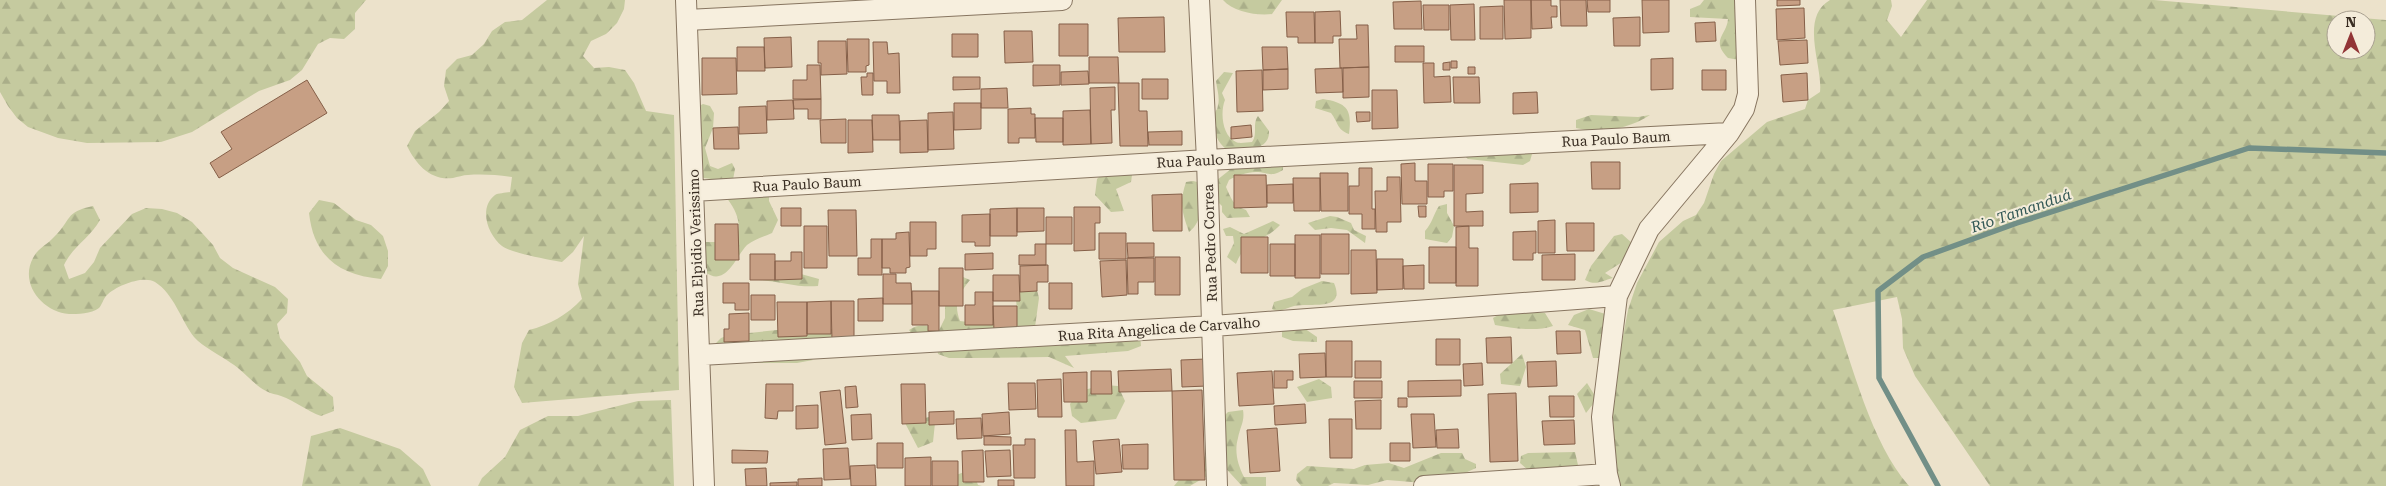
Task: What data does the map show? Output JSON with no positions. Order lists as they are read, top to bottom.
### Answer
{
  "streets": {
    "street": [
      "Rua Paulo Baum",
      "Rua Elpidio Verissimo",
      "Rua Pedro Correa",
      "Rua Rita Angelica de Carvalho"
    ]
  },
  "crossings": [
    ["Rua Paulo Baum", "Rua Elpidio Verissimo"],
    ["Rua Paulo Baum", "Rua Pedro Correa"],
    ["Rua Elpidio Verissimo", "Rua Rita Angelica de Carvalho"],
    ["Rua Pedro Correa", "Rua Rita Angelica de Carvalho"]
  ],
  "water": ["Rio Tamanduá"],
  "north": "top"
}
